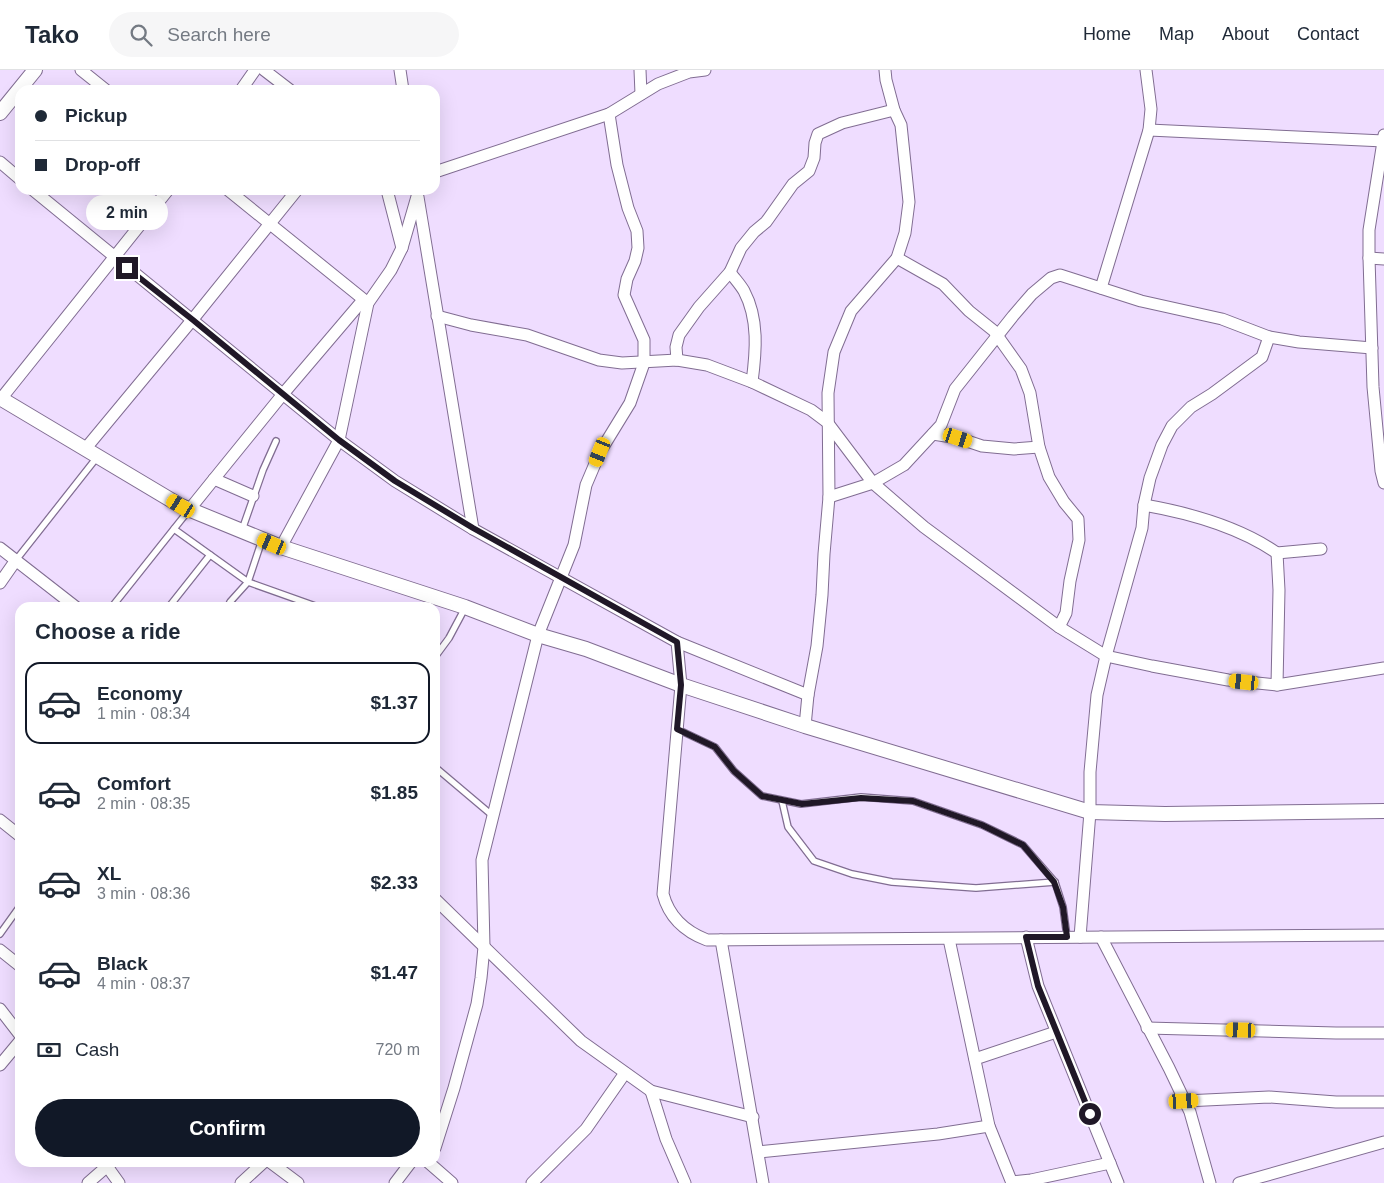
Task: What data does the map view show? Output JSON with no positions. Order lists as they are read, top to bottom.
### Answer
{
  "page": {
    "header": "Tako",
    "search": "Search here",
    "nav": [
      "Home",
      "Map",
      "About",
      "Contact"
    ],
    "banner": ["Pickup", "Drop-off"],
    "bubble": "2 min",
    "heading": "Choose a ride",
    "list": [
      {
        "name": "Economy",
        "note": "1 min · 08:34",
        "value": "$1.37"
      },
      {
        "name": "Comfort",
        "note": "2 min · 08:35",
        "value": "$1.85"
      },
      {
        "name": "XL",
        "note": "3 min · 08:36",
        "value": "$2.33"
      },
      {
        "name": "Black",
        "note": "4 min · 08:37",
        "value": "$1.47"
      }
    ],
    "pay": ["Cash", "720 m"],
    "buttons": "Confirm"
  }
}
